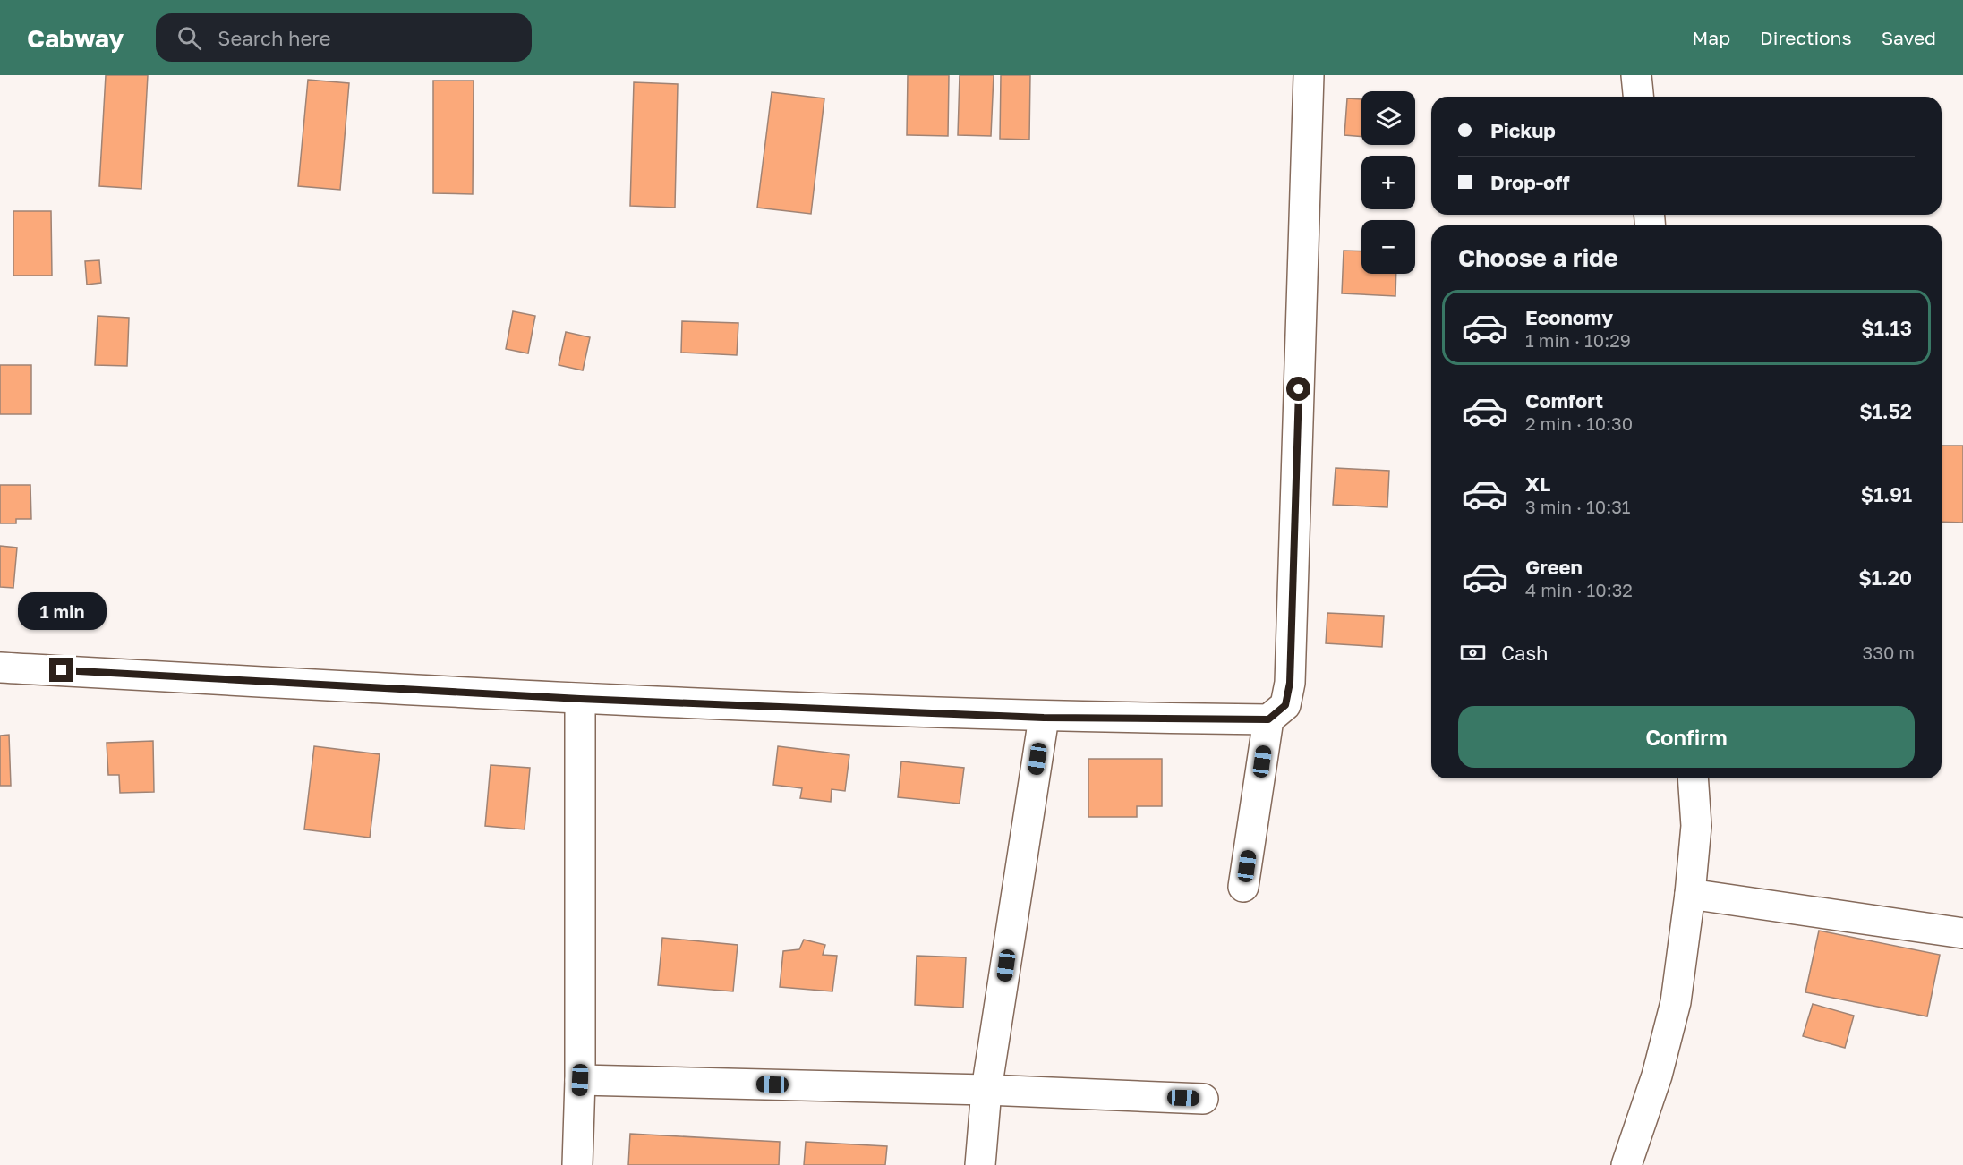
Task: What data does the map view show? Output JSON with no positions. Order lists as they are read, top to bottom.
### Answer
{
  "page": {
    "header": "Cabway",
    "search": "Search here",
    "nav": ["Map", "Directions", "Saved"],
    "map_buttons": ["+", "−"],
    "banner": ["Pickup", "Drop-off"],
    "heading": "Choose a ride",
    "list": [
      {
        "name": "Economy",
        "note": "1 min · 10:29",
        "value": "$1.13"
      },
      {
        "name": "Comfort",
        "note": "2 min · 10:30",
        "value": "$1.52"
      },
      {
        "name": "XL",
        "note": "3 min · 10:31",
        "value": "$1.91"
      },
      {
        "name": "Green",
        "note": "4 min · 10:32",
        "value": "$1.20"
      }
    ],
    "bubble": "1 min",
    "pay": ["Cash", "330 m"],
    "buttons": "Confirm"
  }
}
